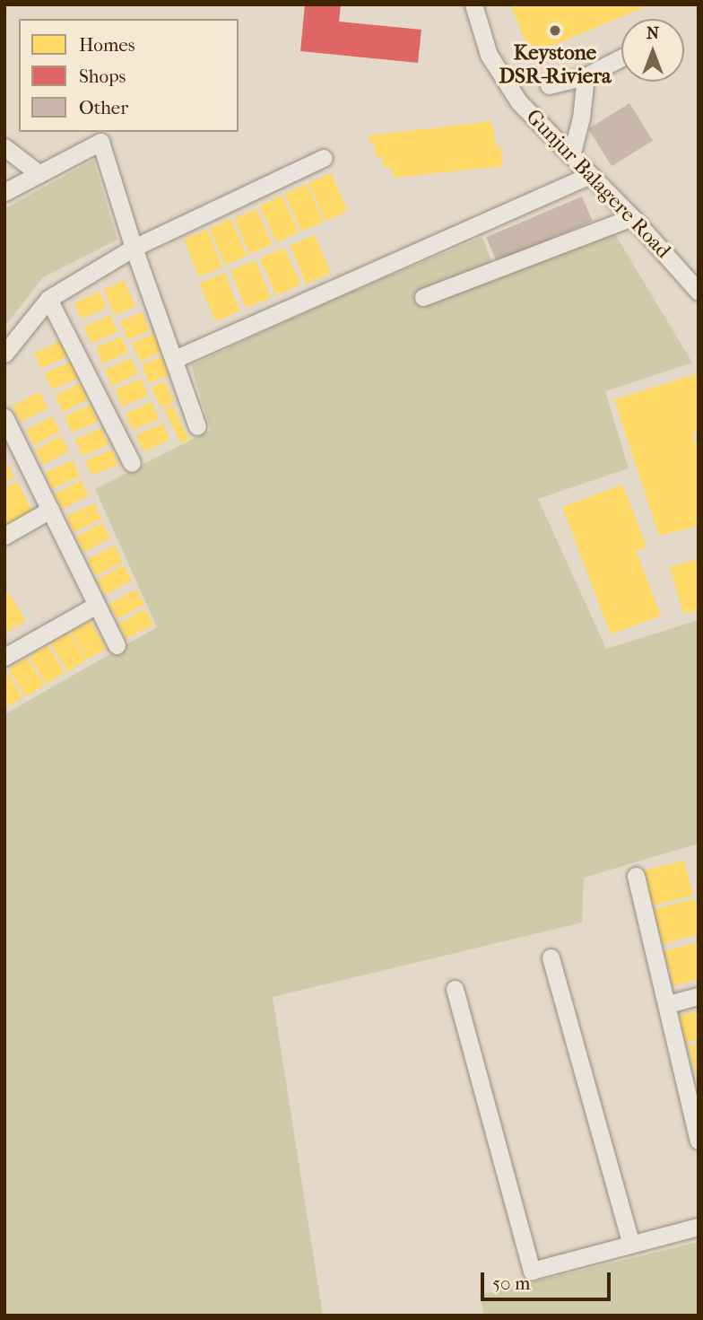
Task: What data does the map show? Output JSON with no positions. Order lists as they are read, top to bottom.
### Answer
{
  "streets": {
    "street": ["Gunjur Balagere Road"]
  },
  "places": ["Keystone DSR-Riviera"],
  "legend": ["Homes", "Shops", "Other"],
  "scale_bar": "50 m",
  "north": "top"
}
